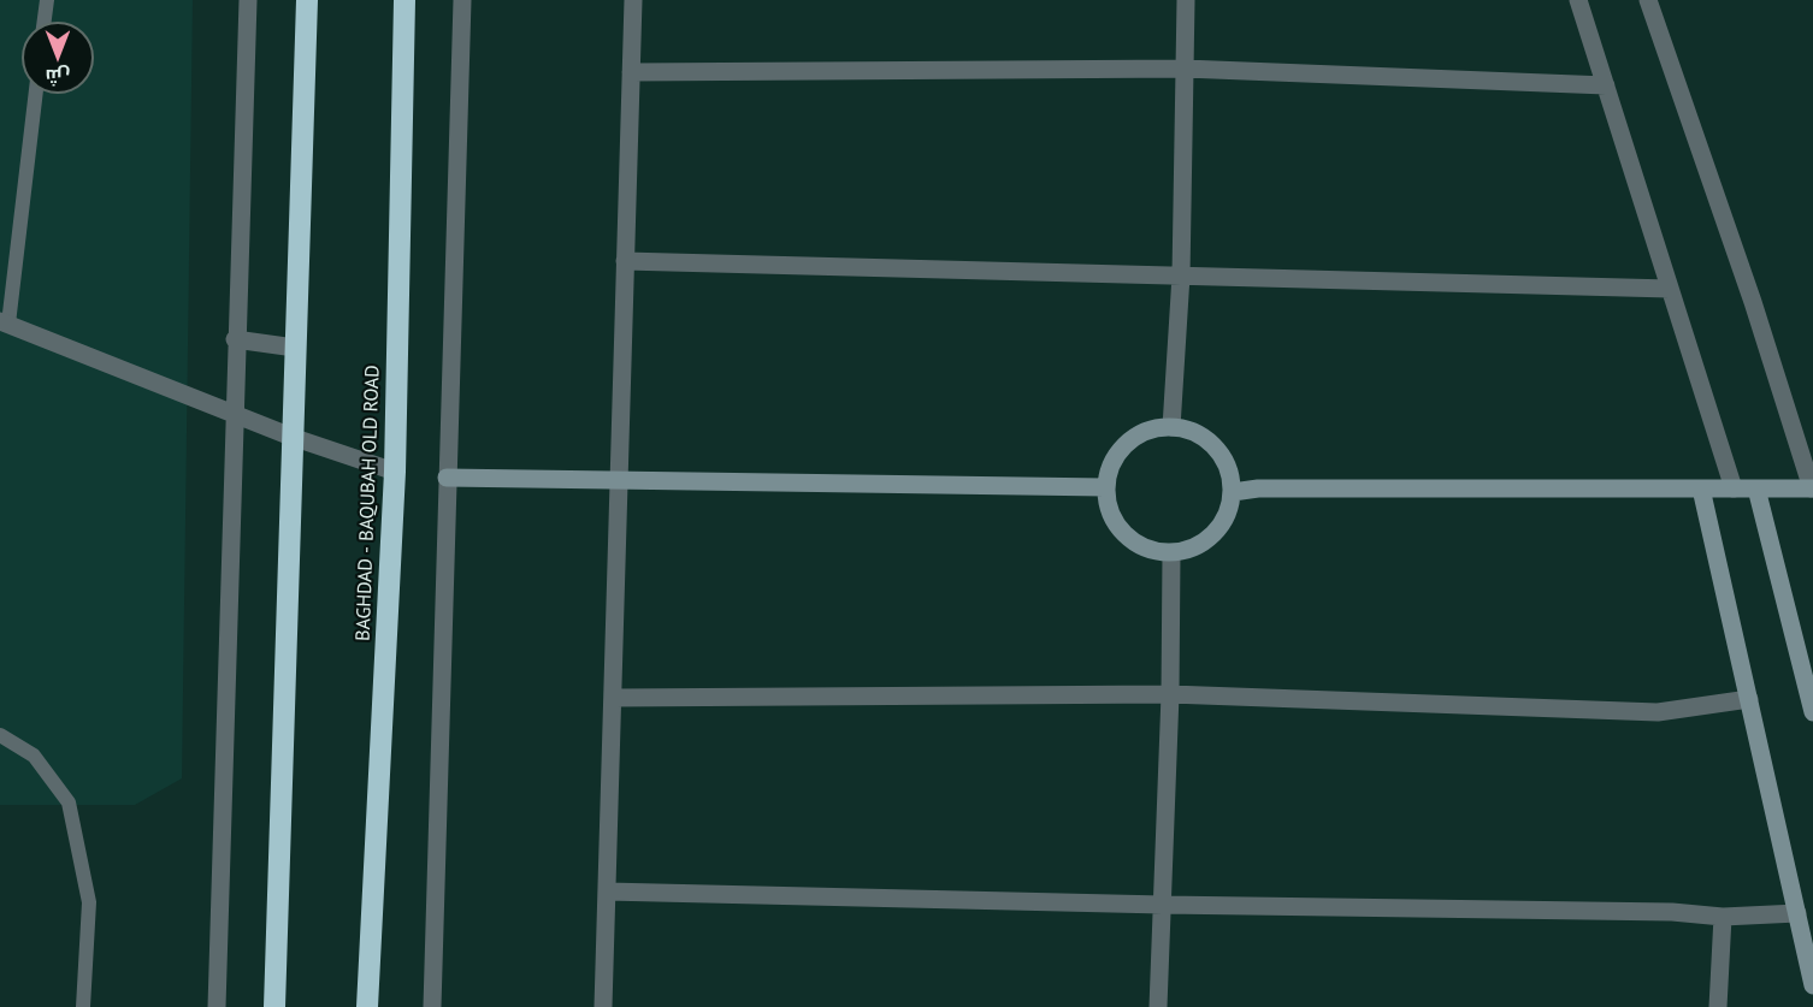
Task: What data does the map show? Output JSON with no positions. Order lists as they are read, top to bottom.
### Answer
{
  "streets": {
    "highway": ["BAGHDAD - BAQUBAH OLD ROAD"]
  },
  "north": "bottom"
}
